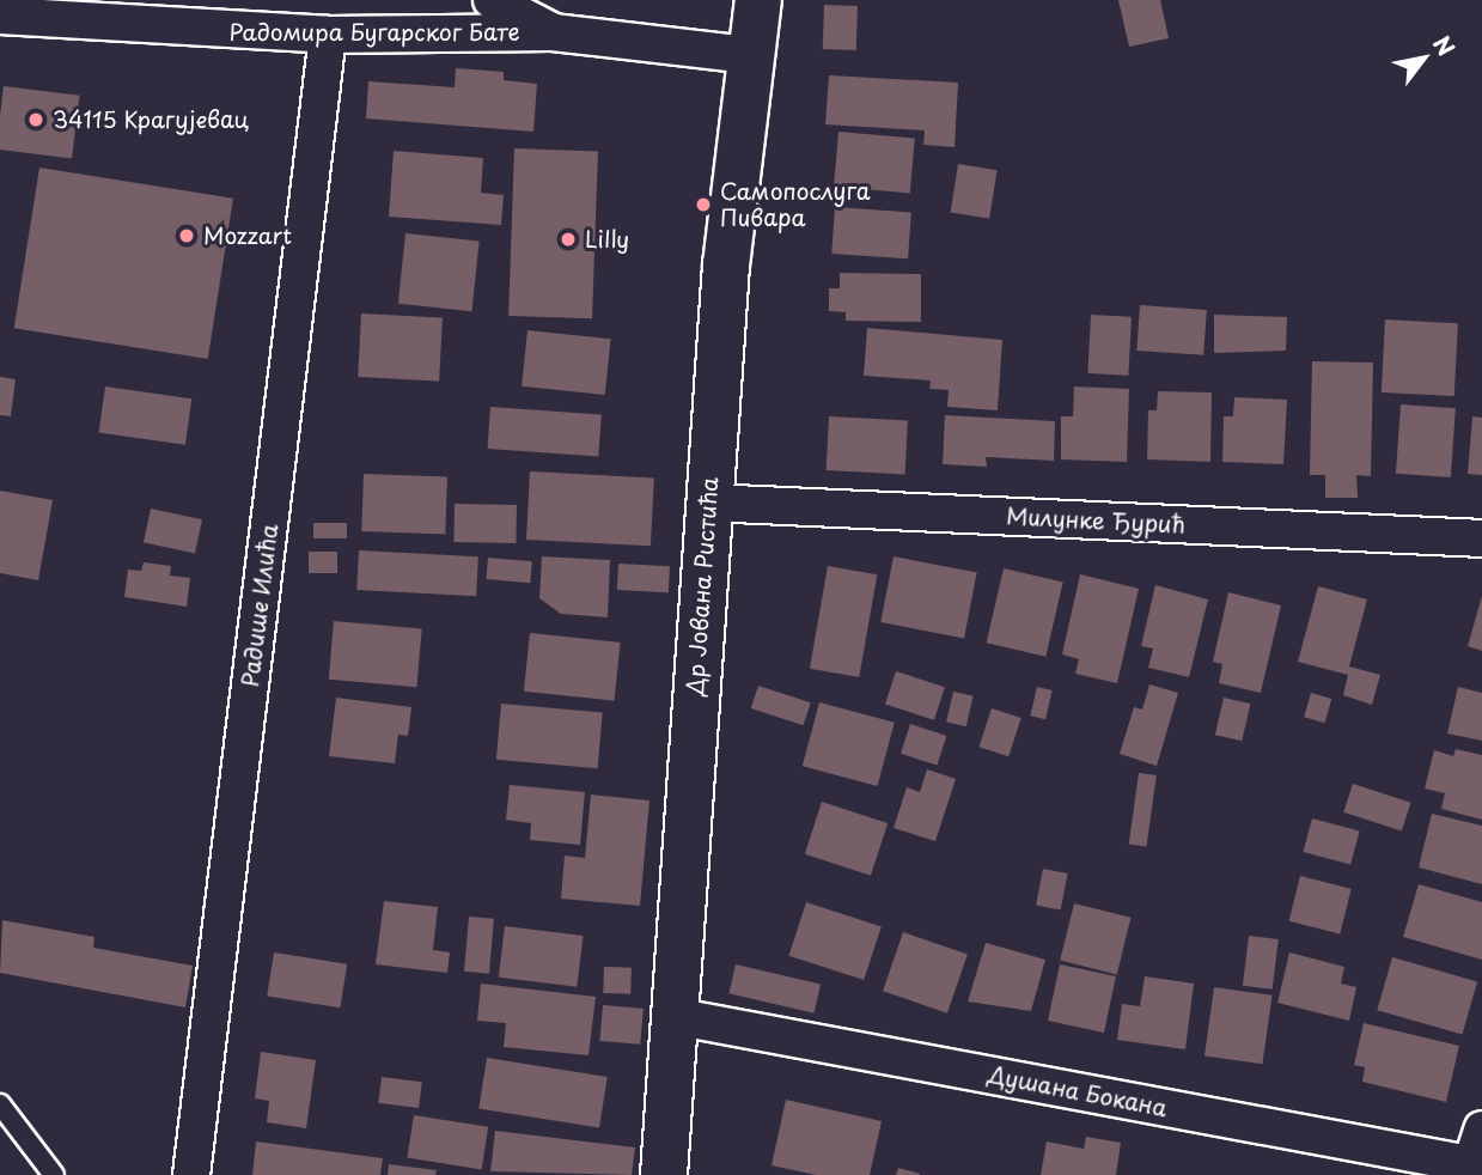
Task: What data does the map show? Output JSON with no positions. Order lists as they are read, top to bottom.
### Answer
{
  "streets": {
    "street": [
      "Радомира Бугарског Бате",
      "Милунке Ђурић",
      "Др Јована Ристића",
      "Радише Илића",
      "Душана Бокана"
    ]
  },
  "crossings": [
    ["Радомира Бугарског Бате", "Др Јована Ристића"],
    ["Радомира Бугарског Бате", "Радише Илића"],
    ["Милунке Ђурић", "Др Јована Ристића"],
    ["Др Јована Ристића", "Душана Бокана"]
  ],
  "places": [
    "34115 Крагујевац",
    "Самопослуга Пивара",
    "Mozzart",
    "Lilly"
  ],
  "north": "top right"
}
